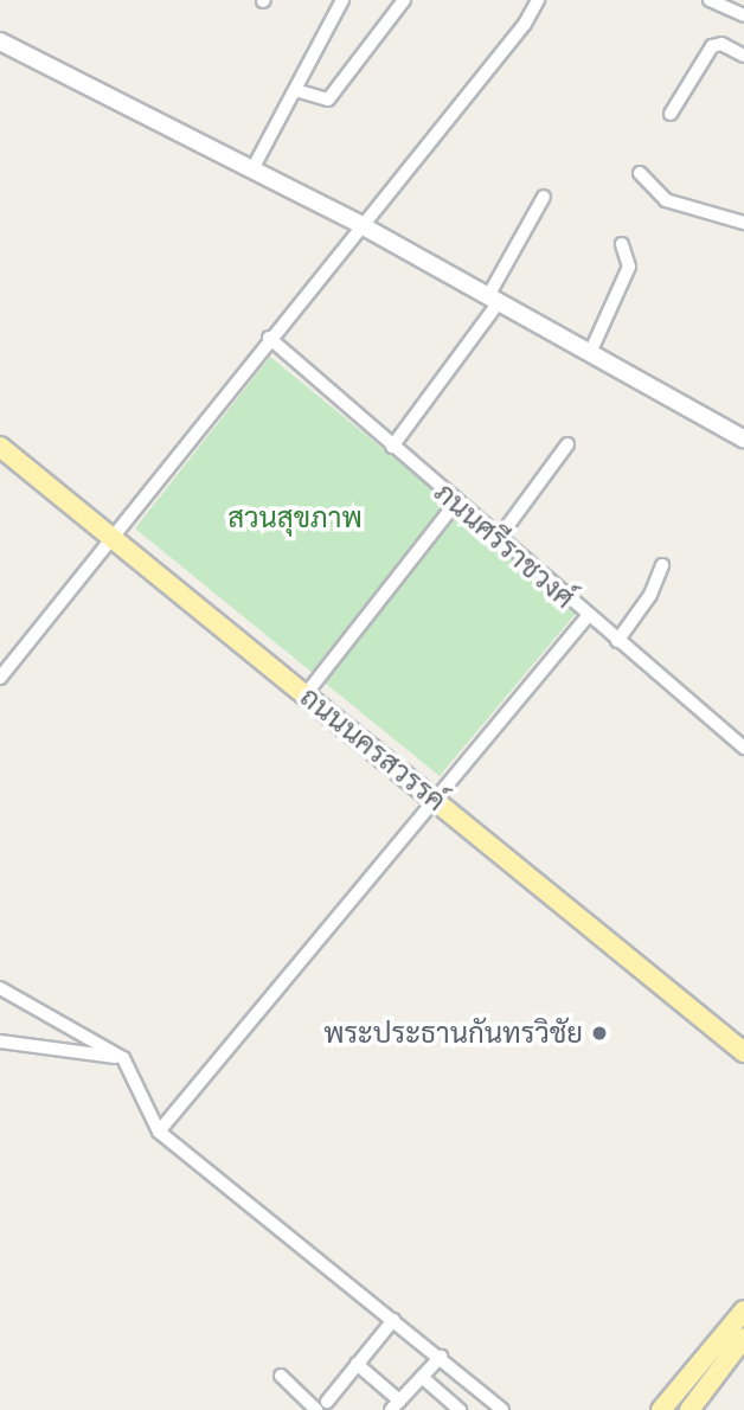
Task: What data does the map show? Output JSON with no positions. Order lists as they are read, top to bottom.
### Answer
{
  "streets": {
    "main road": ["ถนนนครสวรรค์"],
    "street": ["ภนนศรีราชวงศ์"]
  },
  "parks": ["สวนสุขภาพ"],
  "places": ["พระประธานกันทรวิชัย"]
}
